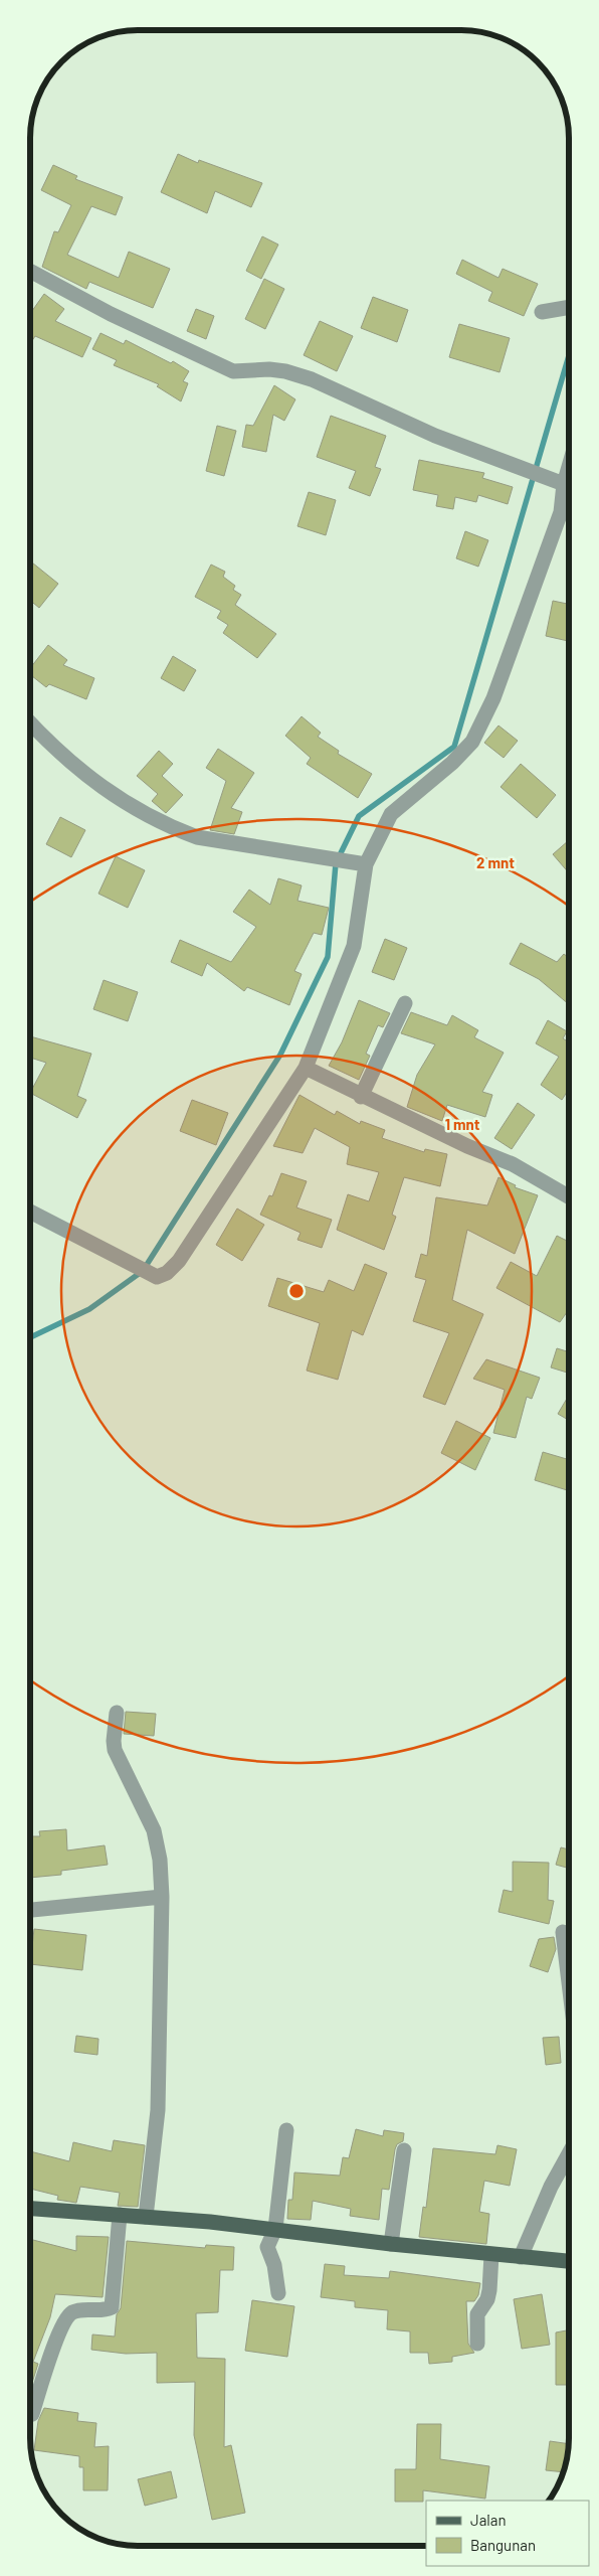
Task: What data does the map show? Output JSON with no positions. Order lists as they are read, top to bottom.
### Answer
{
  "legend": ["Jalan", "Bangunan"],
  "rings": ["2 mnt", "1 mnt"]
}
